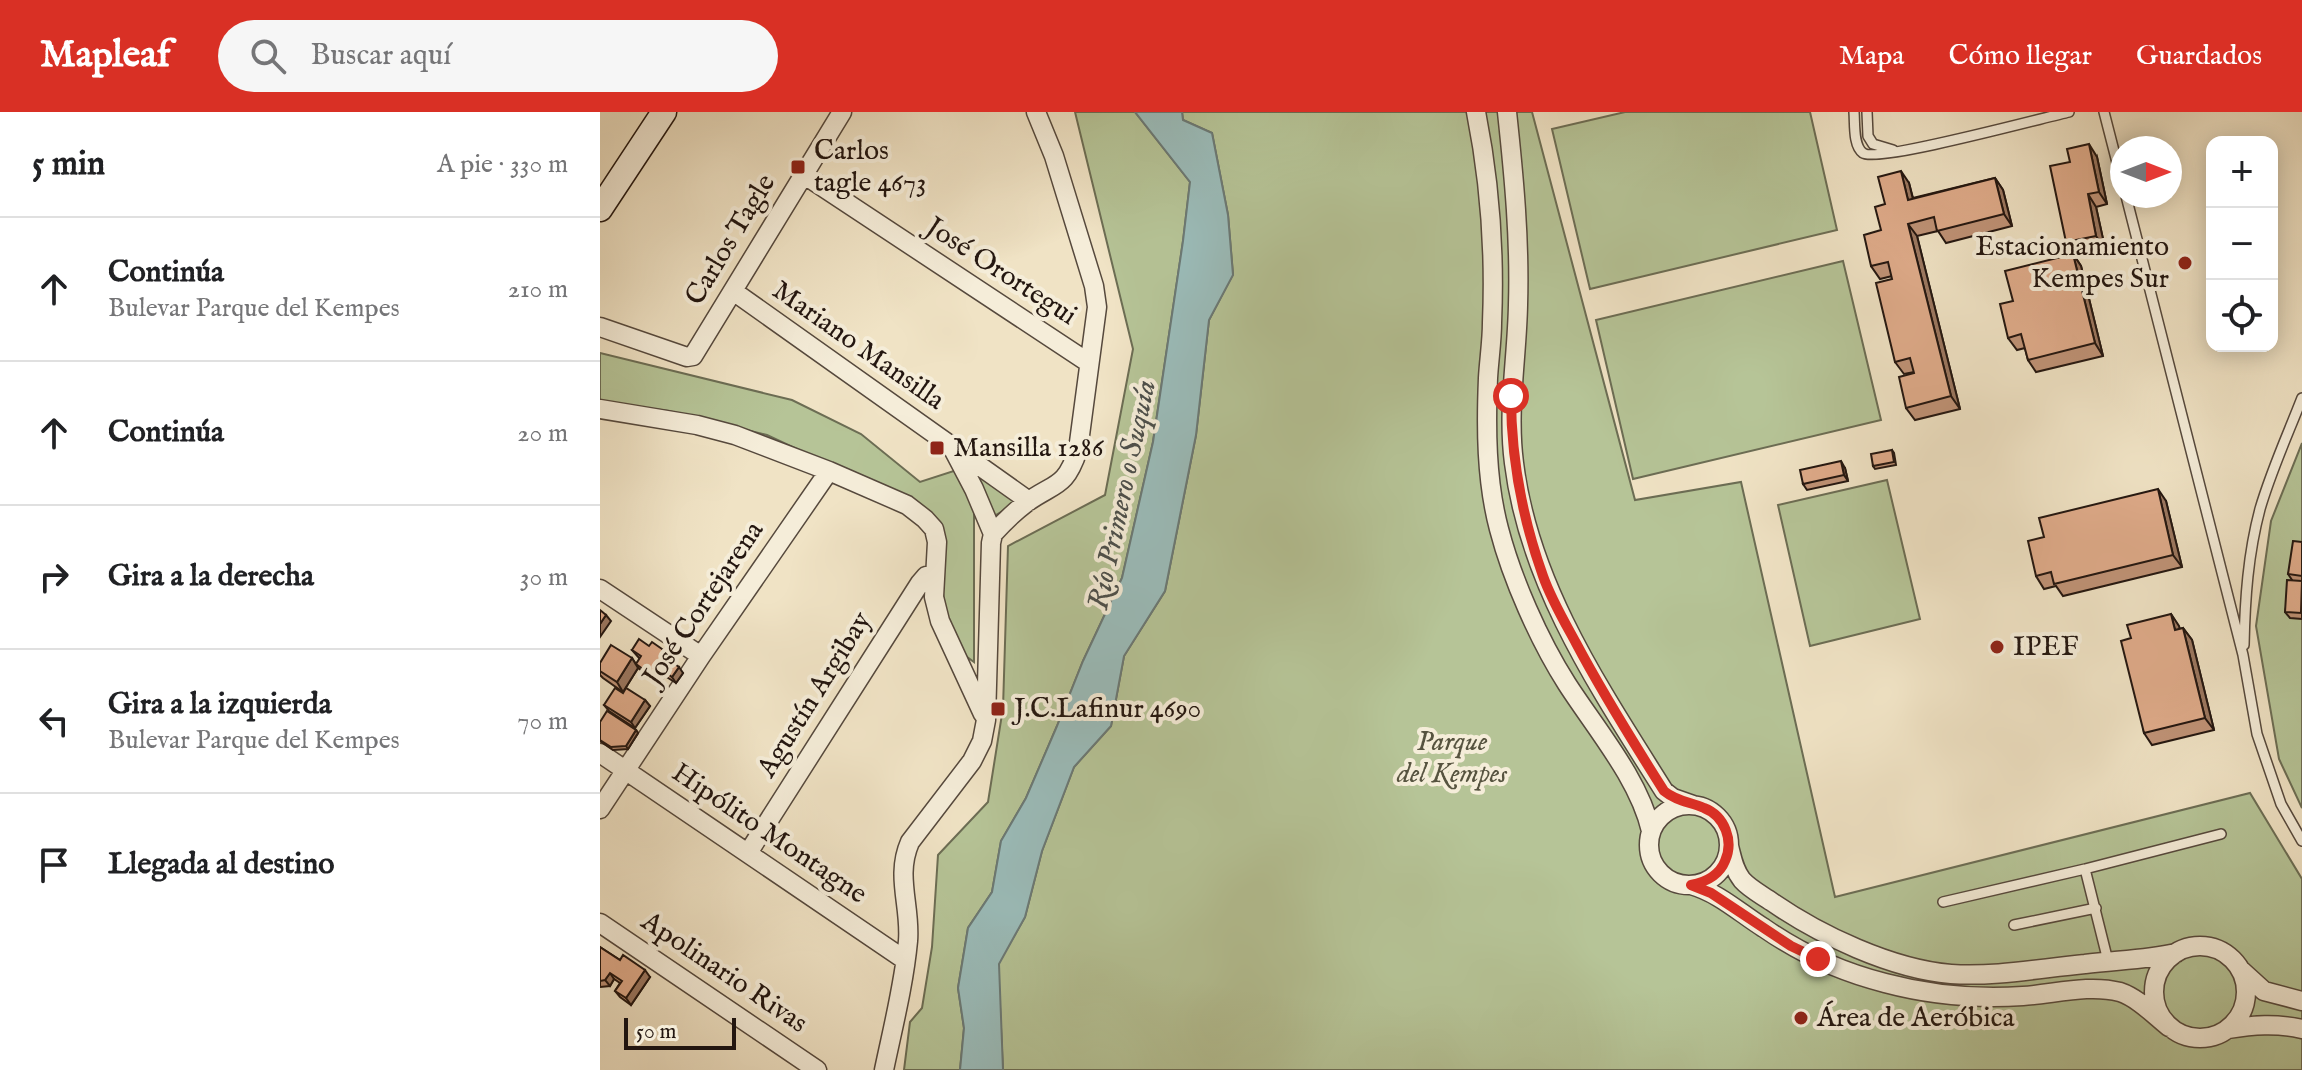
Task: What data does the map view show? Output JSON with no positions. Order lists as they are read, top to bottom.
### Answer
{
  "streets": {
    "street": [
      "Carlos Tagle",
      "José Orortegui",
      "Mariano Mansilla",
      "José Cortejarena",
      "Agustín Argibay",
      "Hipólito Montagne",
      "Apolinario Rivas"
    ]
  },
  "crossings": [
    ["Carlos Tagle", "José Orortegui"],
    ["Carlos Tagle", "Mariano Mansilla"],
    ["José Cortejarena", "Hipólito Montagne"],
    ["Agustín Argibay", "Hipólito Montagne"]
  ],
  "water": ["Río Primero o Suquía"],
  "parks": ["Parque del Kempes"],
  "places": {
    "transit": ["Carlos tagle 4673", "Mansilla 1286", "J.C.Lafinur 4690"],
    "other": ["Estacionamiento Kempes Sur", "IPEF", "Área de Aeróbica"]
  },
  "scale_bar": "50 m",
  "north": "right",
  "page": {
    "header": "Mapleaf",
    "search": "Buscar aquí",
    "nav": ["Mapa", "Cómo llegar", "Guardados"],
    "heading": ["5 min", "A pie · 330 m"],
    "map_buttons": ["+", "−"],
    "list": [
      ["Continúa", "Bulevar Parque del Kempes", "210 m"],
      ["Continúa", "20 m"],
      ["Gira a la derecha", "30 m"],
      ["Gira a la izquierda", "Bulevar Parque del Kempes", "70 m"],
      "Llegada al destino"
    ],
    "scale": "50 m"
  }
}
